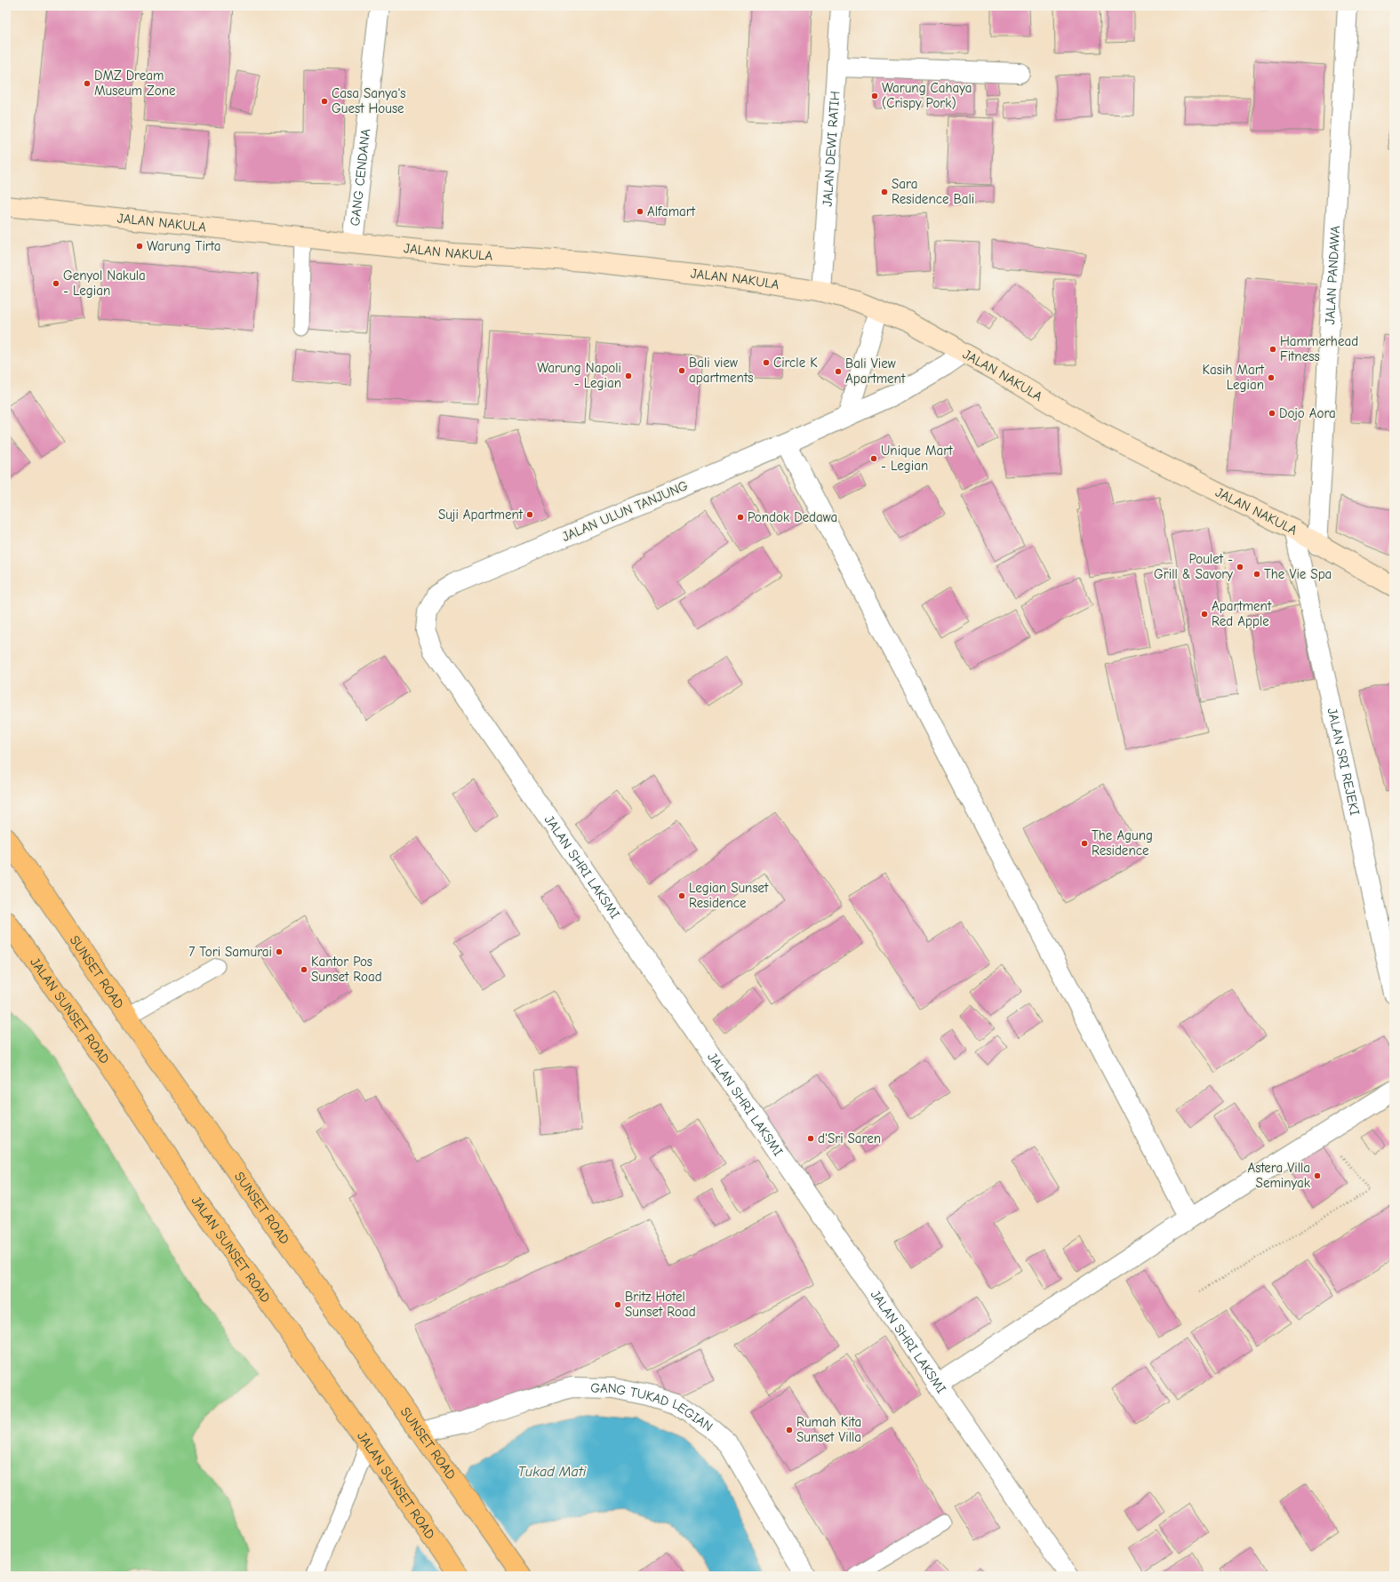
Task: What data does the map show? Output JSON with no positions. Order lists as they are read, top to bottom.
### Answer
{
  "streets": {
    "highway": ["SUNSET ROAD", "JALAN SUNSET ROAD"],
    "main road": ["JALAN NAKULA"],
    "street": [
      "JALAN DEWI RATIH",
      "GANG CENDANA",
      "JALAN PANDAWA",
      "JALAN ULUN TANJUNG",
      "JALAN SRI REJEKI",
      "JALAN SHRI LAKSMI",
      "GANG TUKAD LEGIAN"
    ]
  },
  "crossings": [
    ["JALAN DEWI RATIH", "JALAN NAKULA"],
    ["GANG CENDANA", "JALAN NAKULA"],
    ["JALAN NAKULA", "JALAN PANDAWA"],
    ["JALAN NAKULA", "JALAN ULUN TANJUNG"],
    ["JALAN NAKULA", "JALAN SRI REJEKI"],
    ["JALAN ULUN TANJUNG", "JALAN SHRI LAKSMI"],
    ["SUNSET ROAD", "GANG TUKAD LEGIAN"]
  ],
  "water": ["Tukad Mati"],
  "places": [
    "DMZ Dream Museum Zone",
    "Warung Cahaya (Crispy Pork)",
    "Casa Sanya's Guest House",
    "Sara Residence Bali",
    "Alfamart",
    "Warung Tirta",
    "Genyol Nakula - Legian",
    "Hammerhead Fitness",
    "Circle K",
    "Bali view apartments",
    "Bali View Apartment",
    "Warung Napoli - Legian",
    "Kasih Mart Legian",
    "Dojo Aora",
    "Unique Mart - Legian",
    "Suji Apartment",
    "Pondok Dedawa",
    "Poulet - Grill & Savory",
    "The Vie Spa",
    "Apartment Red Apple",
    "The Agung Residence",
    "Legian Sunset Residence",
    "7 Tori Samurai",
    "Kantor Pos Sunset Road",
    "d'Sri Saren",
    "Astera Villa Seminyak",
    "Britz Hotel Sunset Road",
    "Rumah Kita Sunset Villa"
  ]
}
